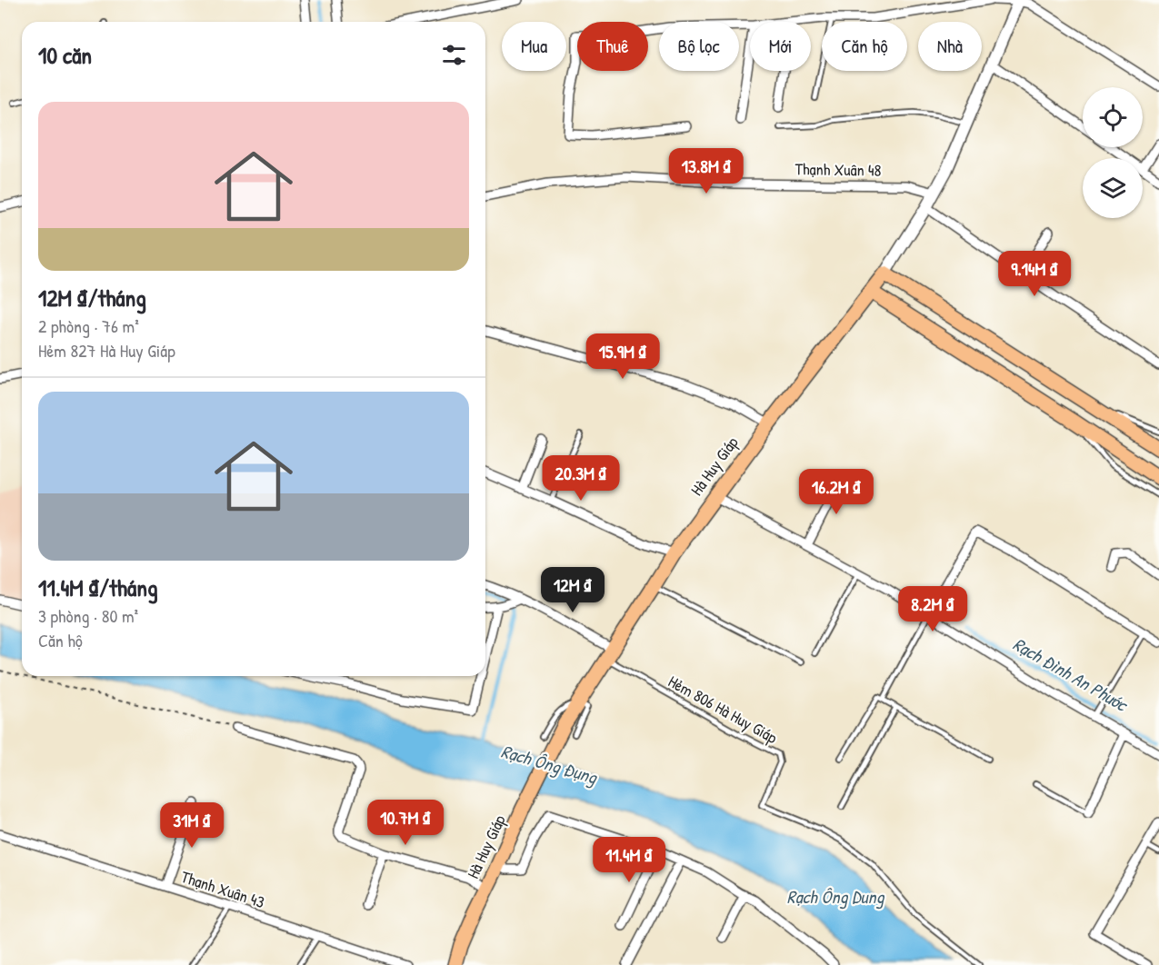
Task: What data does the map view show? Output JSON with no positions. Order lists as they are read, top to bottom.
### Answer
{
  "streets": {
    "main road": ["Hà Huy Giáp"],
    "street": ["Thạnh Xuân 48", "Thạnh Xuân 43"],
    "lane": ["Hẻm 806 Hà Huy Giáp"]
  },
  "crossings": [
    ["Thạnh Xuân 48", "Hà Huy Giáp"],
    ["Hà Huy Giáp", "Hẻm 806 Hà Huy Giáp"]
  ],
  "water": ["Rạch Đình An Phước", "Rạch Ông Đụng", "Rạch Ông Dung"],
  "page": {
    "chip": [
      "Mua",
      "Thuê",
      "Bộ lọc",
      "Mới",
      "Căn hộ",
      "Nhà"
    ],
    "heading": "10 căn",
    "list": [
      {
        "name": "12M ₫/tháng",
        "note": "2 phòng · 76 m² · Hẻm 827 Hà Huy Giáp"
      },
      {
        "name": "11.4M ₫/tháng",
        "note": "3 phòng · 80 m² · Căn hộ"
      }
    ],
    "price": [
      "13.8M ₫",
      "9.14M ₫",
      "15.9M ₫",
      "20.3M ₫",
      "16.2M ₫",
      "12M ₫",
      "8.2M ₫",
      "10.7M ₫",
      "31M ₫",
      "11.4M ₫"
    ]
  }
}
